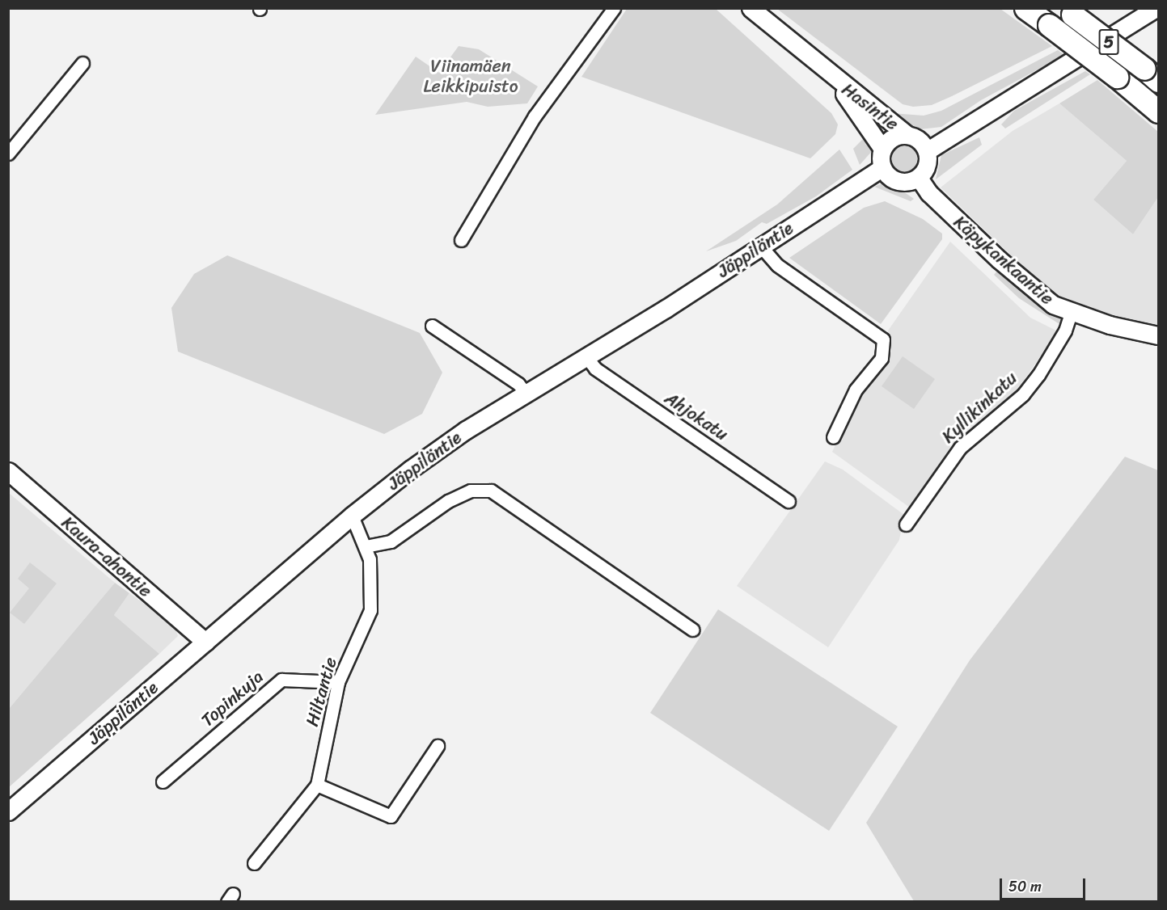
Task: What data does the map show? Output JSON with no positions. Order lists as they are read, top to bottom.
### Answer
{
  "streets": {
    "highway": ["5"],
    "main road": [
      "Hasintie",
      "Jäppiläntie",
      "Käpykankaantie",
      "Kaura-ahontie"
    ],
    "street": [
      "Kyllikinkatu",
      "Ahjokatu",
      "Hiltantie",
      "Topinkuja"
    ]
  },
  "crossings": [
    ["Hasintie", "Jäppiläntie"],
    ["Hasintie", "Käpykankaantie"],
    ["Jäppiläntie", "Käpykankaantie"],
    ["Jäppiläntie", "Ahjokatu"],
    ["Jäppiläntie", "Kaura-ahontie"],
    ["Jäppiläntie", "Hiltantie"],
    ["Käpykankaantie", "Kyllikinkatu"],
    ["Hiltantie", "Topinkuja"]
  ],
  "parks": ["Viinamäen Leikkipuisto"],
  "scale_bar": "50 m"
}
